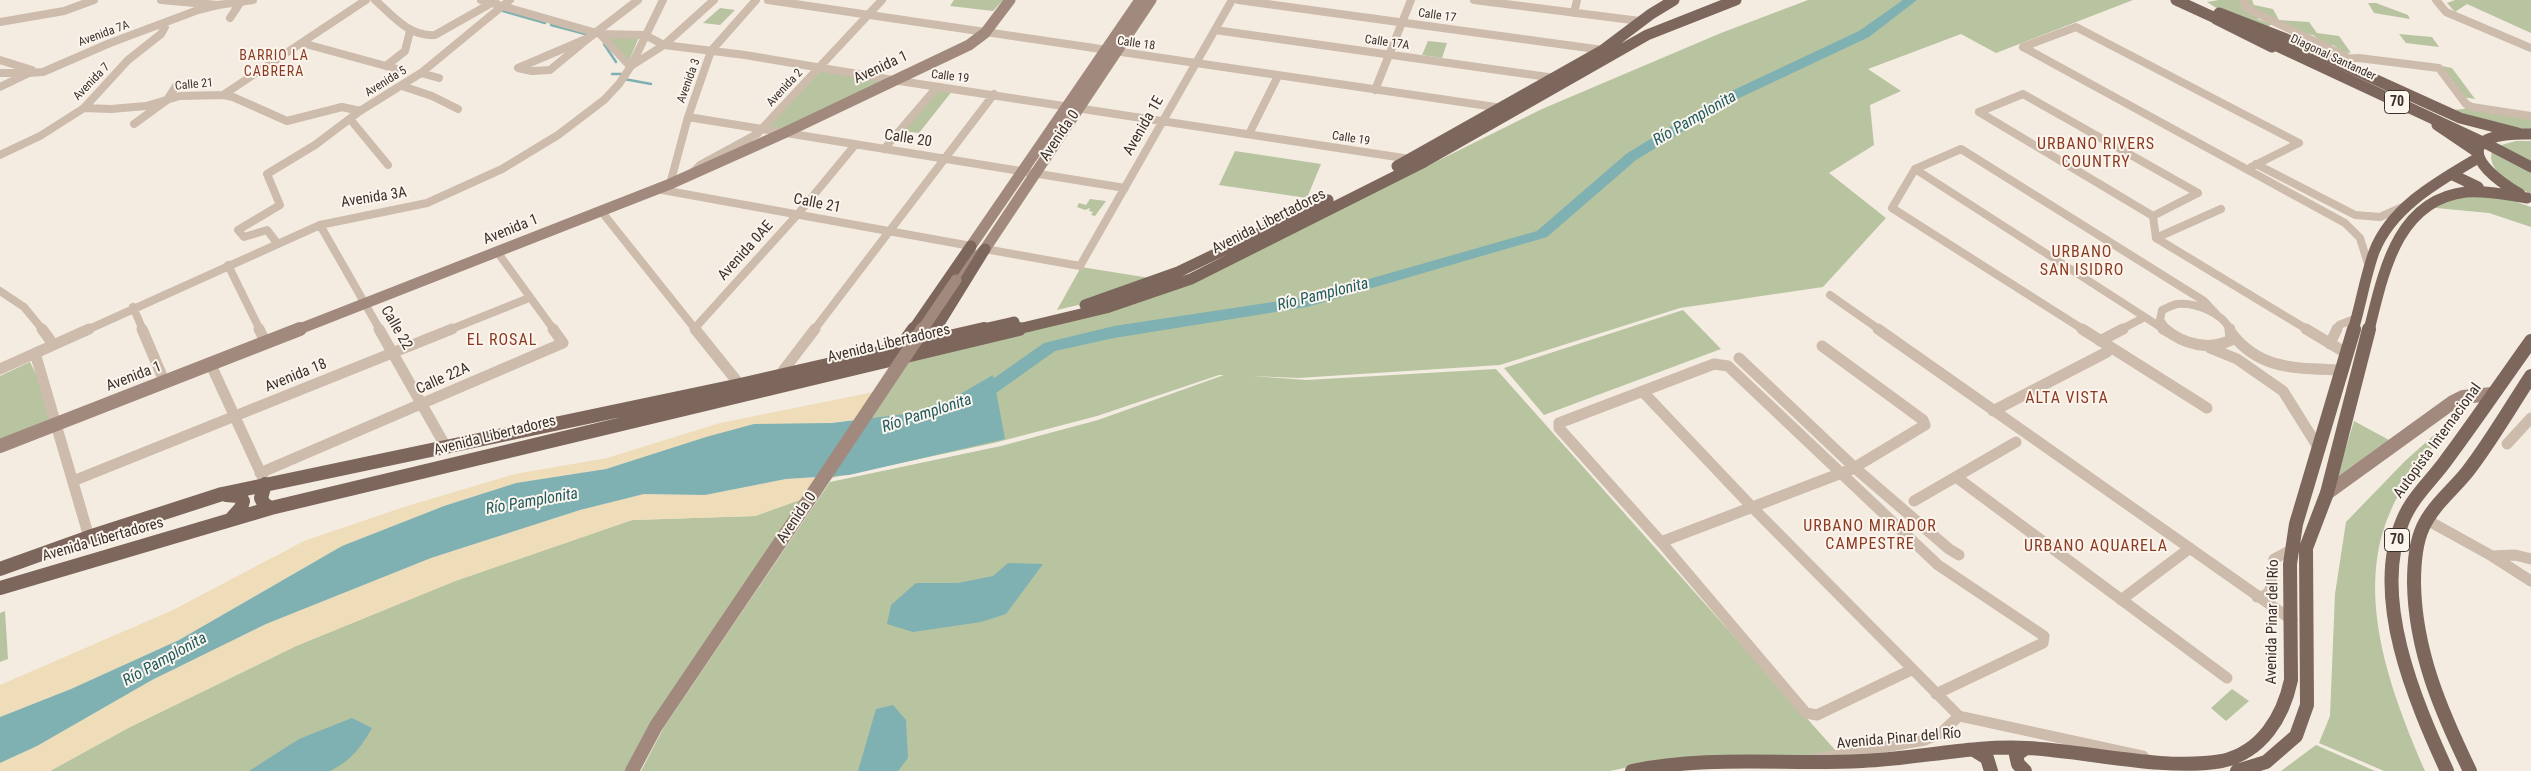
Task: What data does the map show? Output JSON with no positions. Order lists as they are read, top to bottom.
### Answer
{
  "streets": {
    "main road": [
      "Diagonal Santander",
      "70",
      "Avenida Libertadores",
      "Autopista Internacional",
      "Avenida Pinar del Río"
    ],
    "street": [
      "Calle 17",
      "Avenida 7A",
      "Calle 17A",
      "Calle 18",
      "Avenida 1",
      "Calle 19",
      "Avenida 3",
      "Avenida 7",
      "Avenida 5",
      "Calle 21",
      "Avenida 2",
      "Avenida 1E",
      "Avenida 0",
      "Calle 20",
      "Avenida 3A",
      "Avenida 0AE",
      "Calle 22",
      "Avenida 18",
      "Calle 22A"
    ]
  },
  "crossings": [
    ["Calle 17", "Avenida Libertadores"],
    ["Calle 17A", "Avenida 1E"],
    ["Calle 17A", "Avenida Libertadores"],
    ["Calle 18", "Avenida 1"],
    ["Calle 18", "Avenida 2"],
    ["Calle 18", "Avenida 1E"],
    ["Calle 18", "Avenida 0"],
    ["Calle 18", "Avenida Libertadores"],
    ["Avenida 1", "Calle 19"],
    ["Avenida 1", "Avenida 3"],
    ["Avenida 1", "Calle 21"],
    ["Avenida 1", "Avenida 2"],
    ["Avenida 1", "Calle 20"],
    ["Avenida 1", "Calle 22"],
    ["Avenida 1", "Calle 22A"],
    ["Calle 19", "Avenida 3"],
    ["Calle 19", "Avenida 2"],
    ["Calle 19", "Avenida 1E"],
    ["Calle 19", "Avenida 0"],
    ["Calle 19", "Avenida 3A"],
    ["Calle 19", "Avenida Libertadores"],
    ["Avenida 3", "Calle 20"],
    ["Avenida 7", "Calle 21"],
    ["Avenida 5", "Calle 21"],
    ["Avenida 5", "Avenida 3A"],
    ["Calle 21", "Avenida 0"],
    ["Calle 21", "Avenida 0AE"],
    ["Avenida 2", "Calle 20"],
    ["Avenida 1E", "Avenida 0"],
    ["Avenida 1E", "Calle 20"],
    ["Avenida 0", "Calle 20"],
    ["Calle 20", "Avenida 0AE"],
    ["Avenida 3A", "Calle 22"],
    ["Avenida Libertadores", "Calle 22"],
    ["Avenida Libertadores", "Calle 22A"],
    ["Calle 22", "Avenida 18"],
    ["Calle 22", "Calle 22A"],
    ["Avenida 18", "Calle 22A"]
  ],
  "districts": [
    "BARRIO LA CABRERA",
    "URBANO RIVERS COUNTRY",
    "URBANO SAN ISIDRO",
    "EL ROSAL",
    "ALTA VISTA",
    "URBANO MIRADOR CAMPESTRE",
    "URBANO AQUARELA"
  ],
  "water": ["Río Pamplonita"]
}
